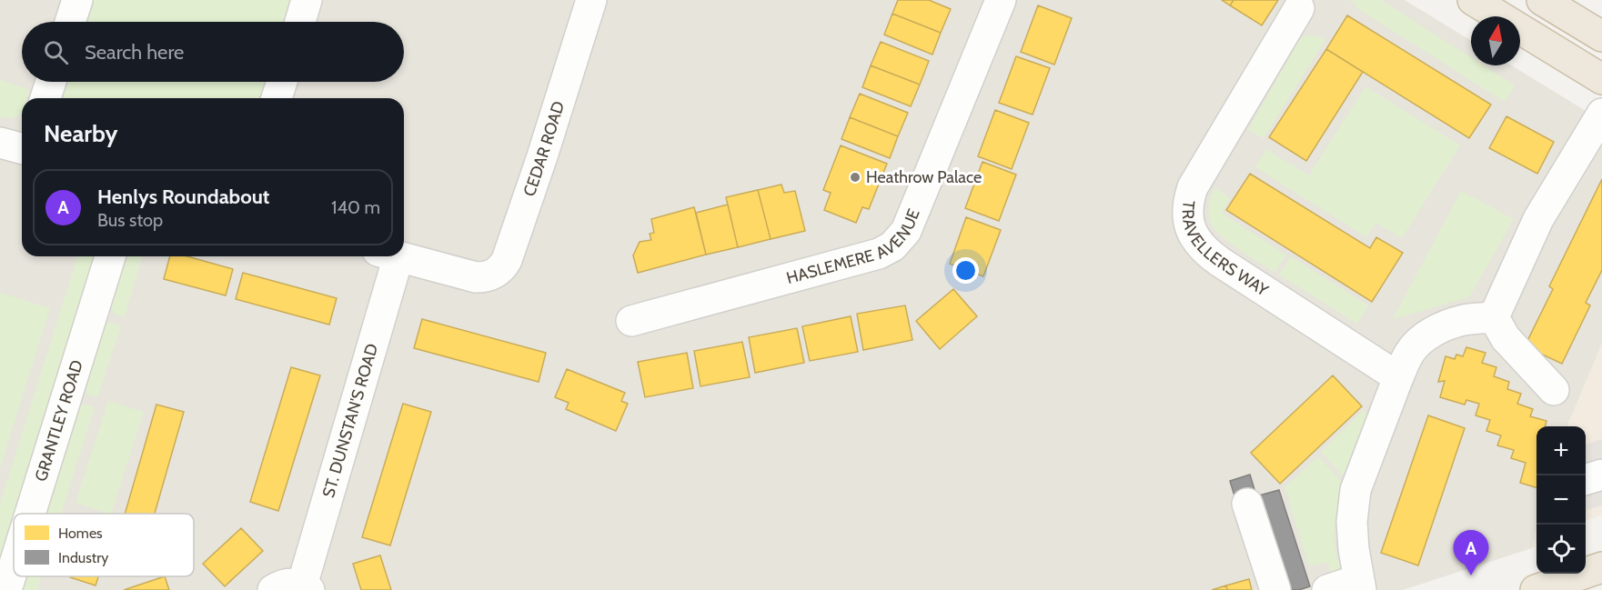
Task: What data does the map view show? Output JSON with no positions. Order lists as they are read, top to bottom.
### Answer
{
  "streets": {
    "street": [
      "CEDAR ROAD",
      "HASLEMERE AVENUE",
      "TRAVELLERS WAY",
      "GRANTLEY ROAD",
      "ST. DUNSTAN'S ROAD"
    ]
  },
  "places": ["Heathrow Palace"],
  "legend": ["Homes", "Industry"],
  "north": "top",
  "page": {
    "search": "Search here",
    "heading": "Nearby",
    "list": [
      {
        "mark": "A",
        "name": "Henlys Roundabout",
        "note": "Bus stop",
        "value": "140 m"
      }
    ],
    "map_buttons": ["+", "−"],
    "pins": "A"
  }
}
